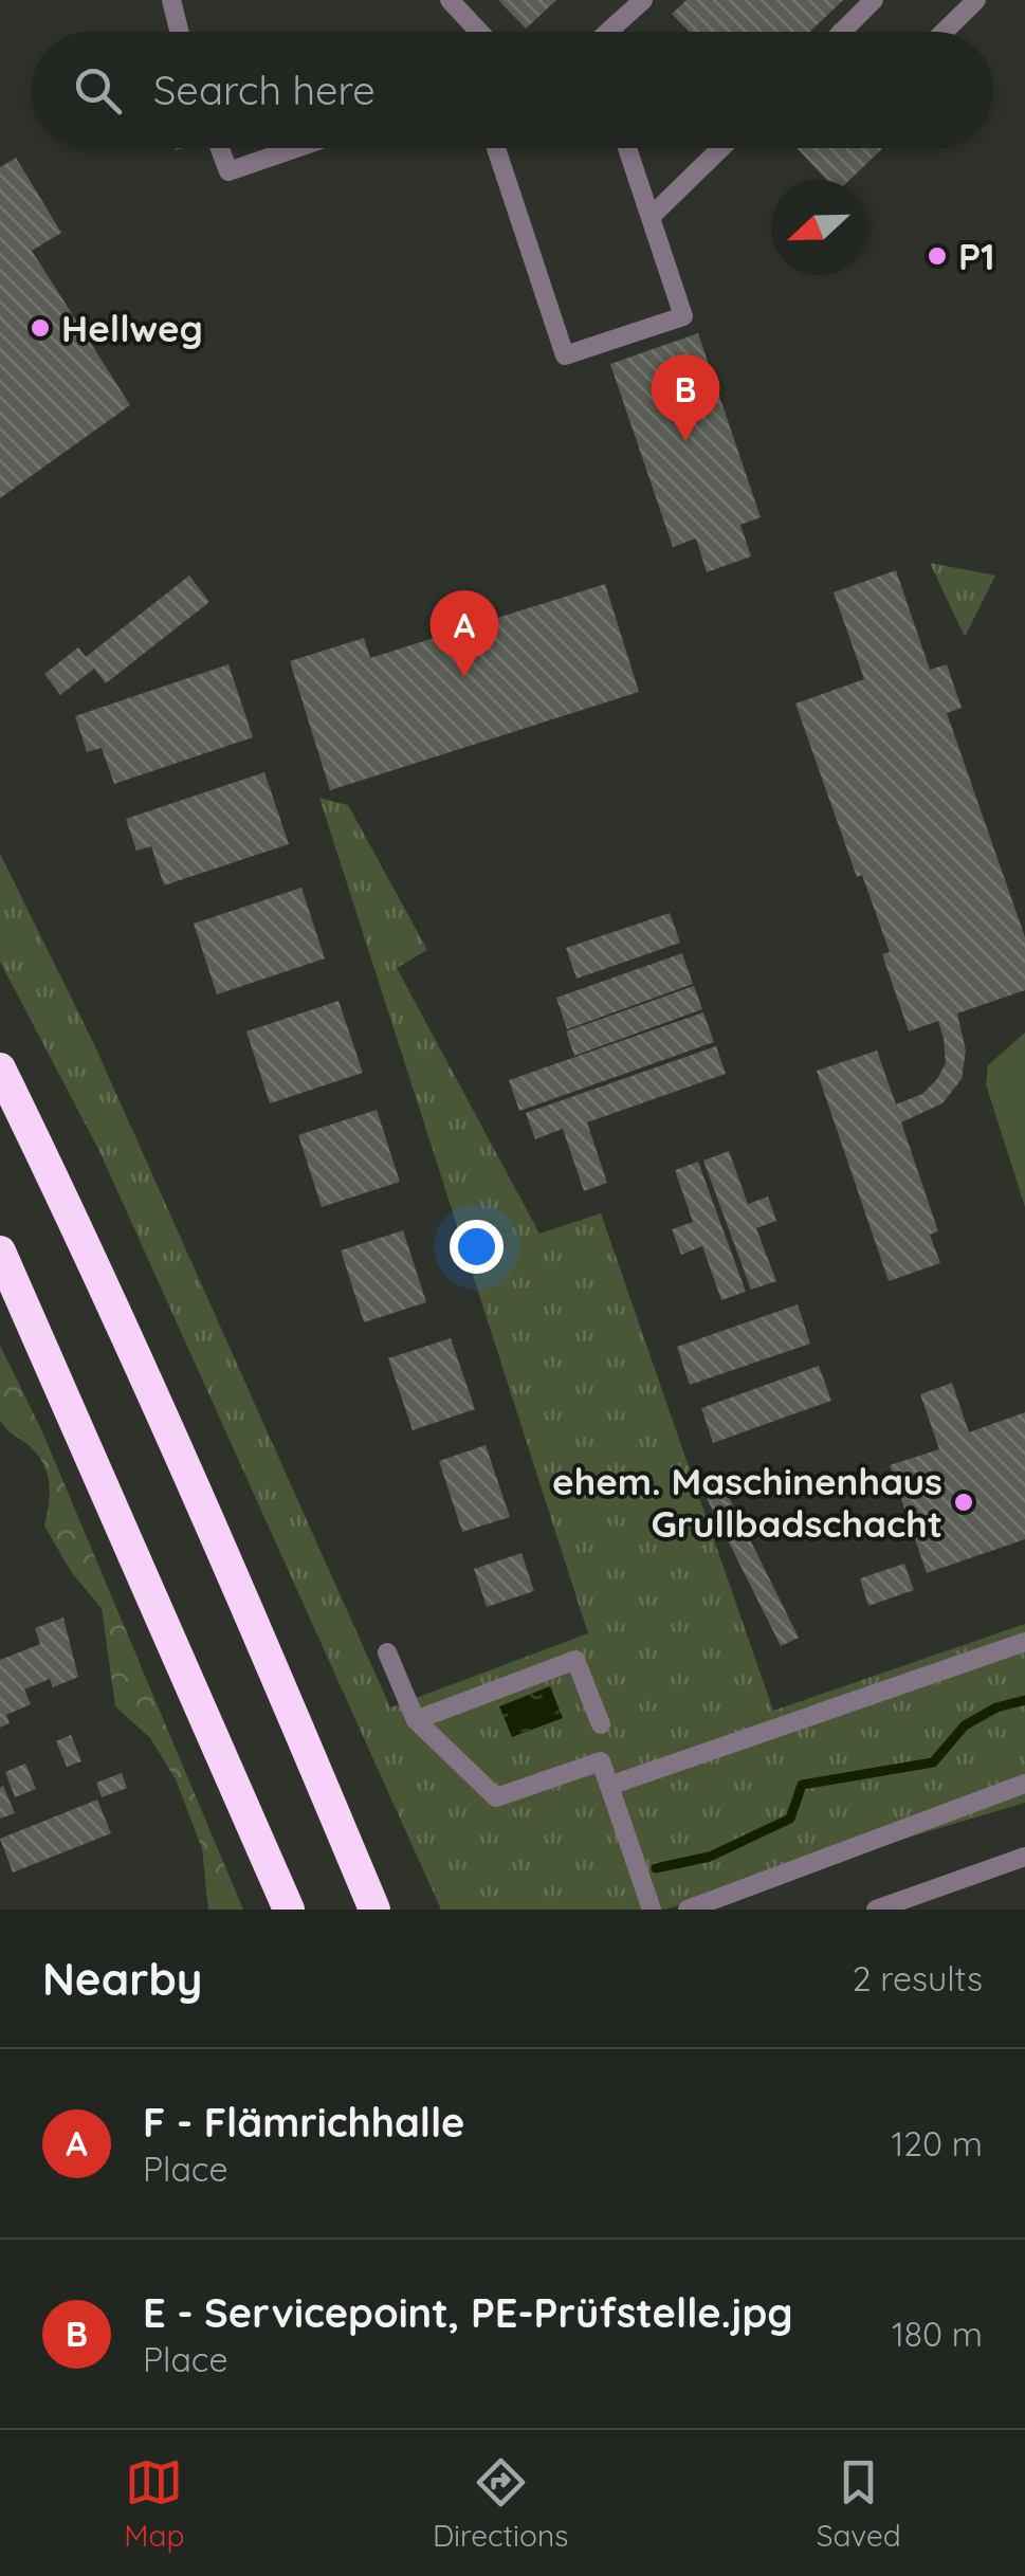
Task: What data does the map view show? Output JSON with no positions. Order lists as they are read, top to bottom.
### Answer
{
  "places": ["P1", "Hellweg", "ehem. Maschinenhaus Grullbadschacht"],
  "north": "left",
  "page": {
    "search": "Search here",
    "pins": ["B", "A"],
    "heading": ["Nearby", "2 results"],
    "list": [
      {
        "mark": "A",
        "name": "F - Flämrichhalle",
        "note": "Place",
        "value": "120 m"
      },
      {
        "mark": "B",
        "name": "E - Servicepoint, PE-Prüfstelle.jpg",
        "note": "Place",
        "value": "180 m"
      }
    ],
    "nav": ["Map", "Directions", "Saved"]
  }
}
